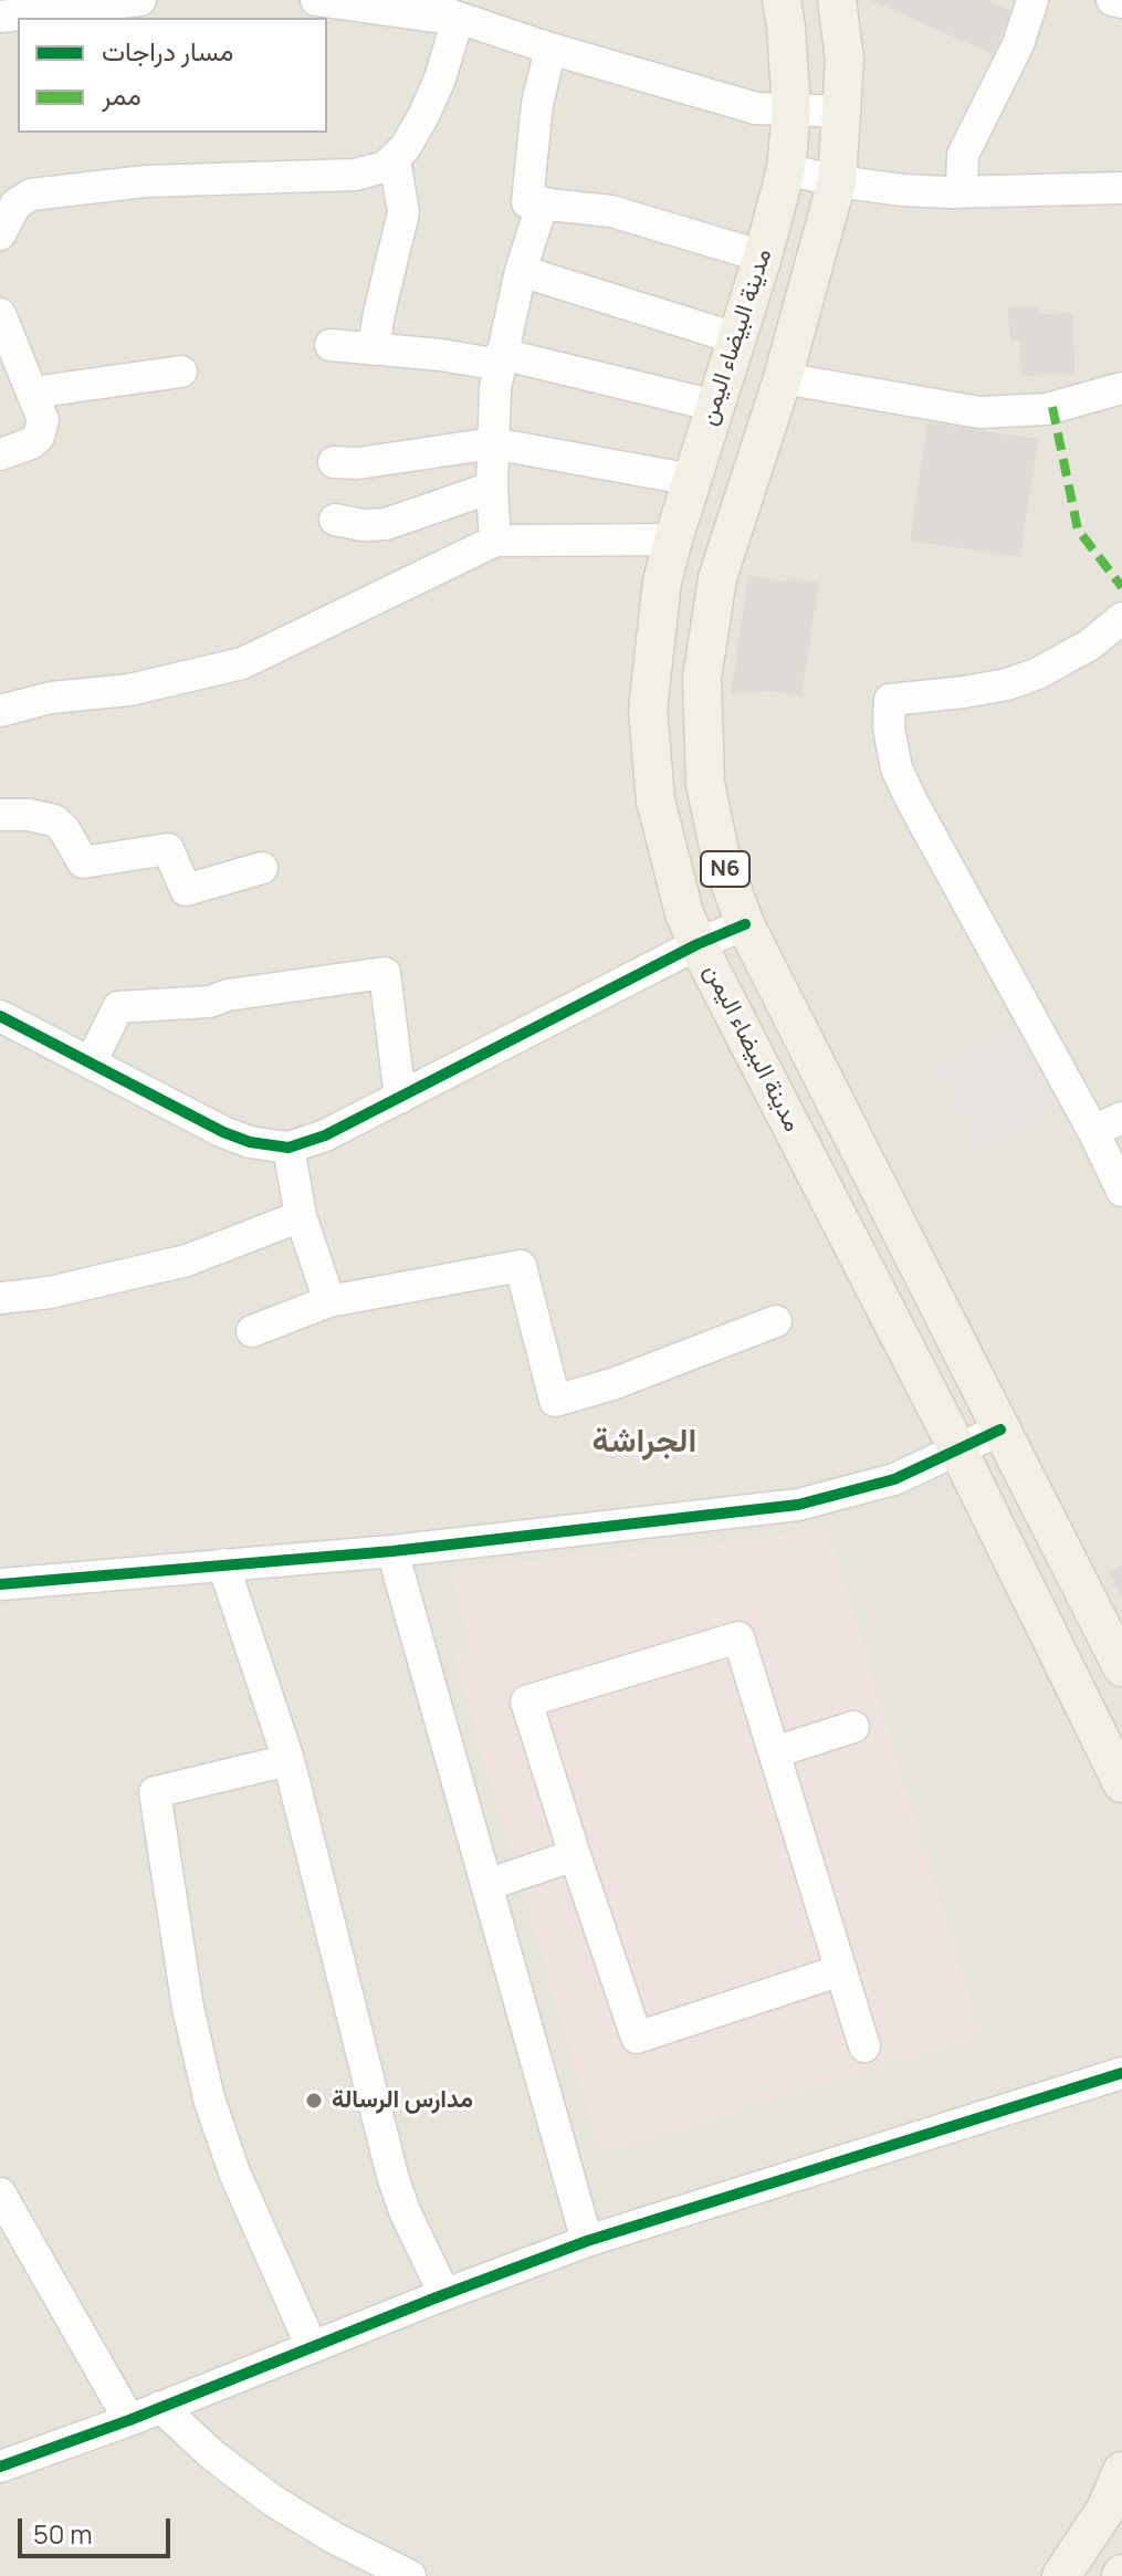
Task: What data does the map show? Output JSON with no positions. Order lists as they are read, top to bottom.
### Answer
{
  "streets": {
    "main road": ["مدينة البيضاء اليمن", "N6"]
  },
  "districts": ["الجراشة"],
  "places": ["مدارس الرسالة"],
  "legend": ["مسار دراجات", "ممر"],
  "scale_bar": "50 m"
}
